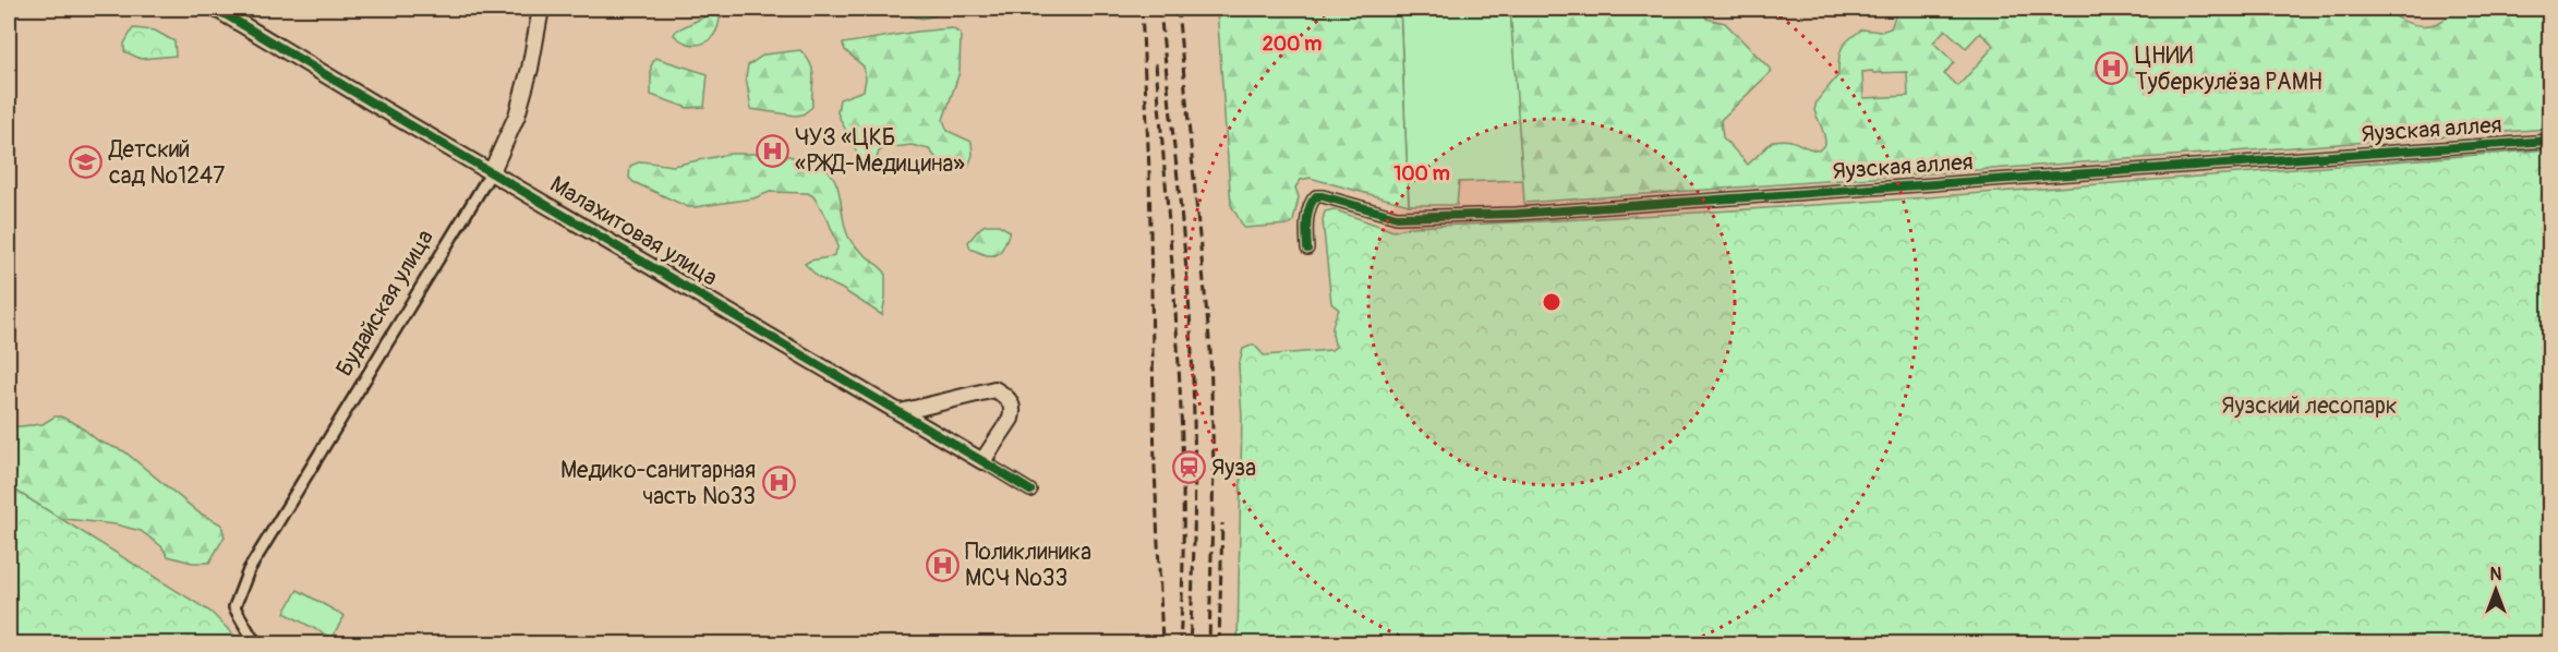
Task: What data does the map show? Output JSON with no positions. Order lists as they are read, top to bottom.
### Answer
{
  "streets": {
    "street": ["Яузская аллея", "Малахитовая улица", "Будайская улица"]
  },
  "crossings": [
    ["Малахитовая улица", "Будайская улица"]
  ],
  "parks": ["Яузский лесопарк"],
  "places": {
    "hospital": [
      "ЦНИИ Туберкулёза РАМН",
      "ЧУЗ «ЦКБ «РЖД-Медицина»",
      "Медико-санитарная часть №33",
      "Поликлиника МСЧ №33"
    ],
    "school or university": ["Детский сад №1247"],
    "station": ["Яуза"]
  },
  "north": "top",
  "rings": ["200 m", "100 m"]
}
